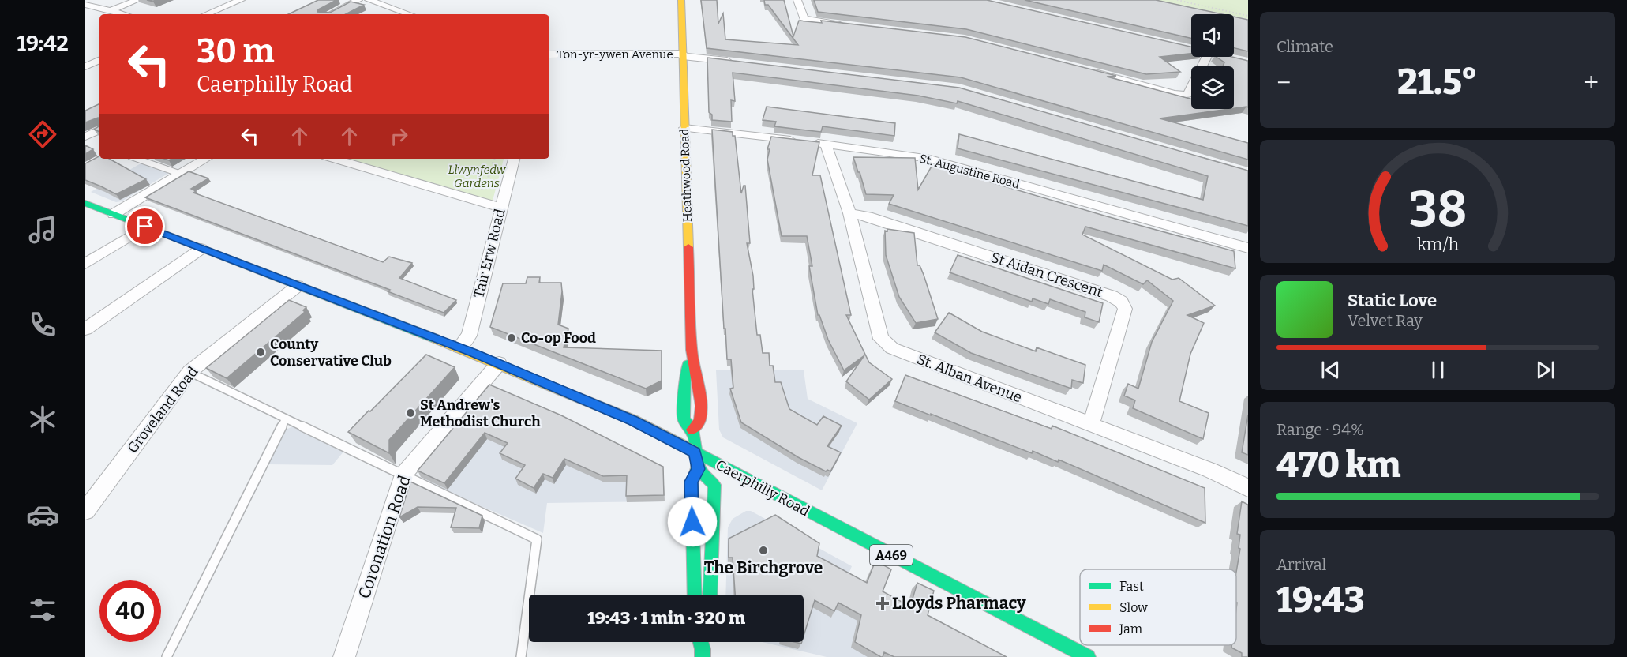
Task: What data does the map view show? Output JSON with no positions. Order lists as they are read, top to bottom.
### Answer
{
  "streets": {
    "street": [
      "Ton-yr-ywen Avenue",
      "St. Augustine Road",
      "Heathwood Road",
      "Tair Erw Road",
      "St Aidan Crescent",
      "St. Alban Avenue",
      "Groveland Road",
      "Caerphilly Road",
      "Coronation Road",
      "A469"
    ]
  },
  "crossings": [
    ["Ton-yr-ywen Avenue", "Heathwood Road"],
    ["St. Augustine Road", "Heathwood Road"],
    ["St. Augustine Road", "St. Alban Avenue"],
    ["Heathwood Road", "Caerphilly Road"],
    ["Tair Erw Road", "Caerphilly Road"],
    ["St Aidan Crescent", "St. Alban Avenue"],
    ["Groveland Road", "Caerphilly Road"],
    ["Caerphilly Road", "Coronation Road"]
  ],
  "parks": ["Llwynfedw Gardens"],
  "places": {
    "other": [
      "Co-op Food",
      "County Conservative Club",
      "St Andrew's Methodist Church",
      "The Birchgrove"
    ],
    "health": ["Lloyds Pharmacy"]
  },
  "legend": ["Fast", "Slow", "Jam"],
  "page": {
    "tabs": "19:42",
    "tile": [
      "Climate",
      ["Range · 94%", "470 km"],
      ["Arrival", "19:43"]
    ],
    "turn": ["30 m", "Caerphilly Road"],
    "heat": ["−", "21.5°", "+"],
    "song": ["Static Love", "Velvet Ray"],
    "limit": "40",
    "trip": "19:43 · 1 min · 320 m",
    "gauge": ["38", "km/h"]
  }
}
